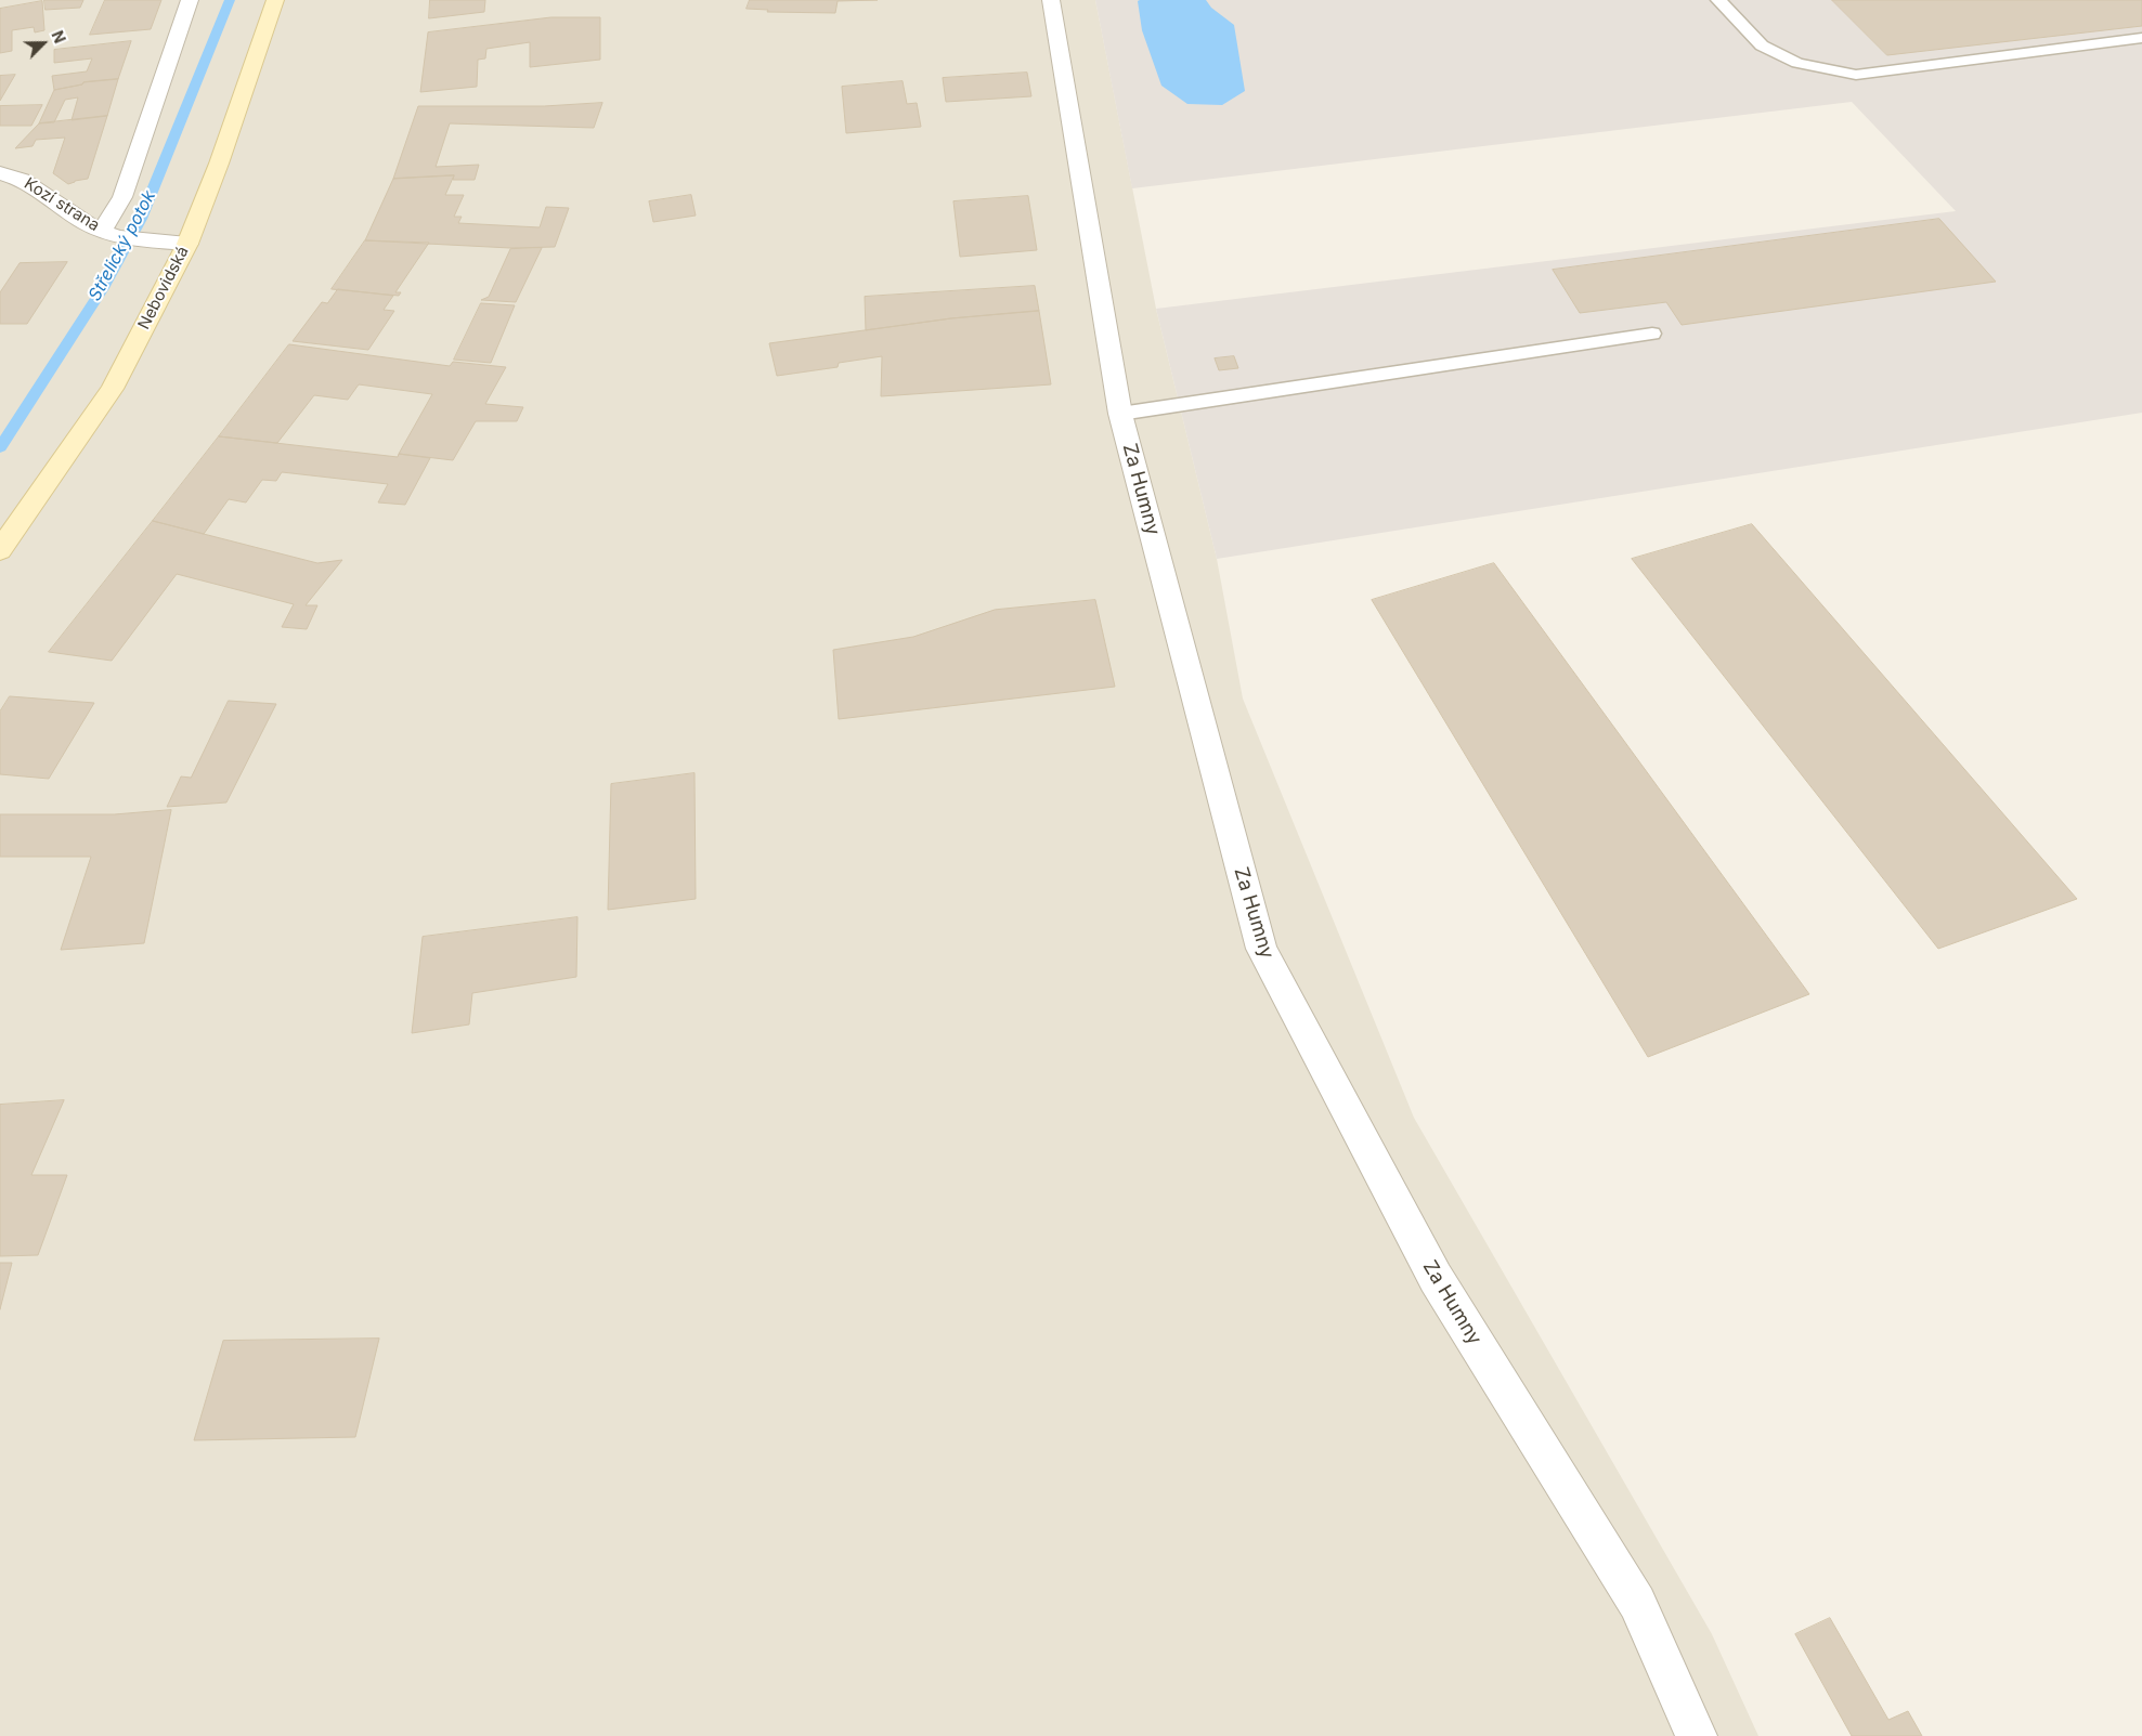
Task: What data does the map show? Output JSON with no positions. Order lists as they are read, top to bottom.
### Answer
{
  "streets": {
    "street": ["Kozí strana", "Nebovidská", "Za Humny"]
  },
  "crossings": [
    ["Kozí strana", "Nebovidská"]
  ],
  "water": ["Střelický potok"],
  "north": "top right"
}
